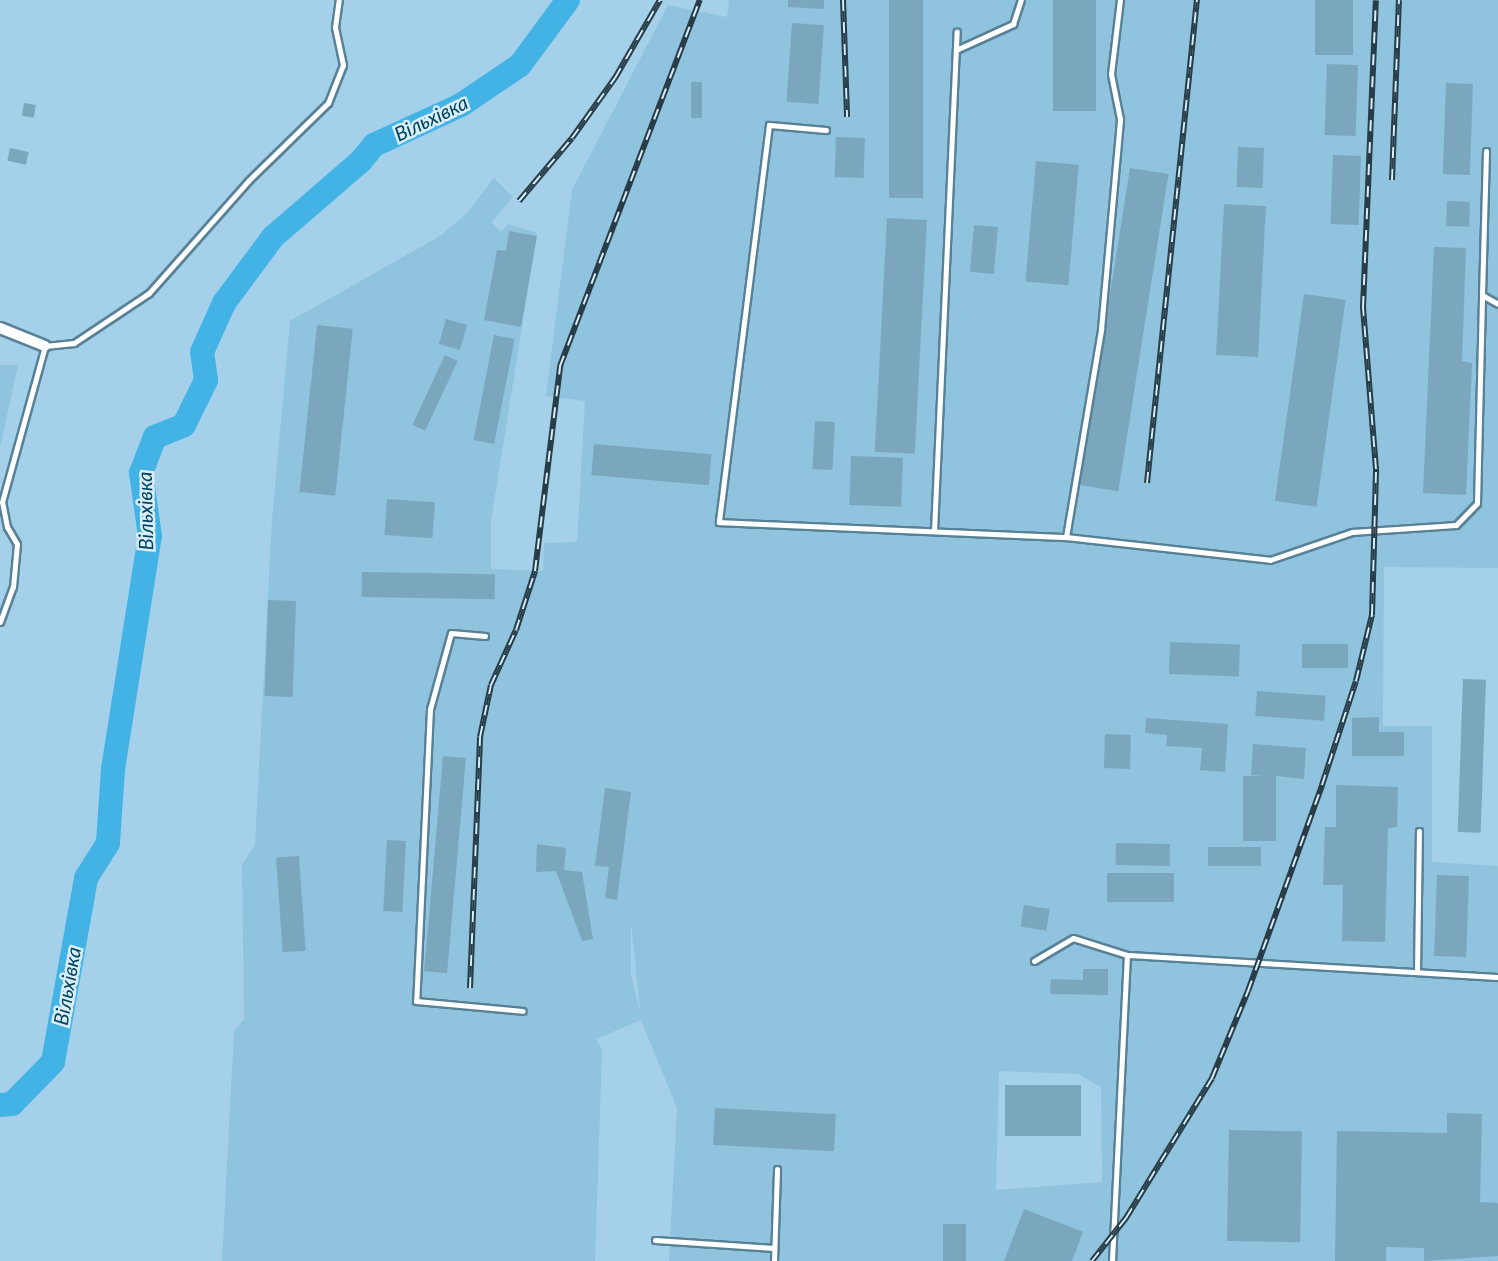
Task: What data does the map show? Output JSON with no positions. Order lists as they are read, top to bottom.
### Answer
{
  "water": ["Вільхівка"]
}
